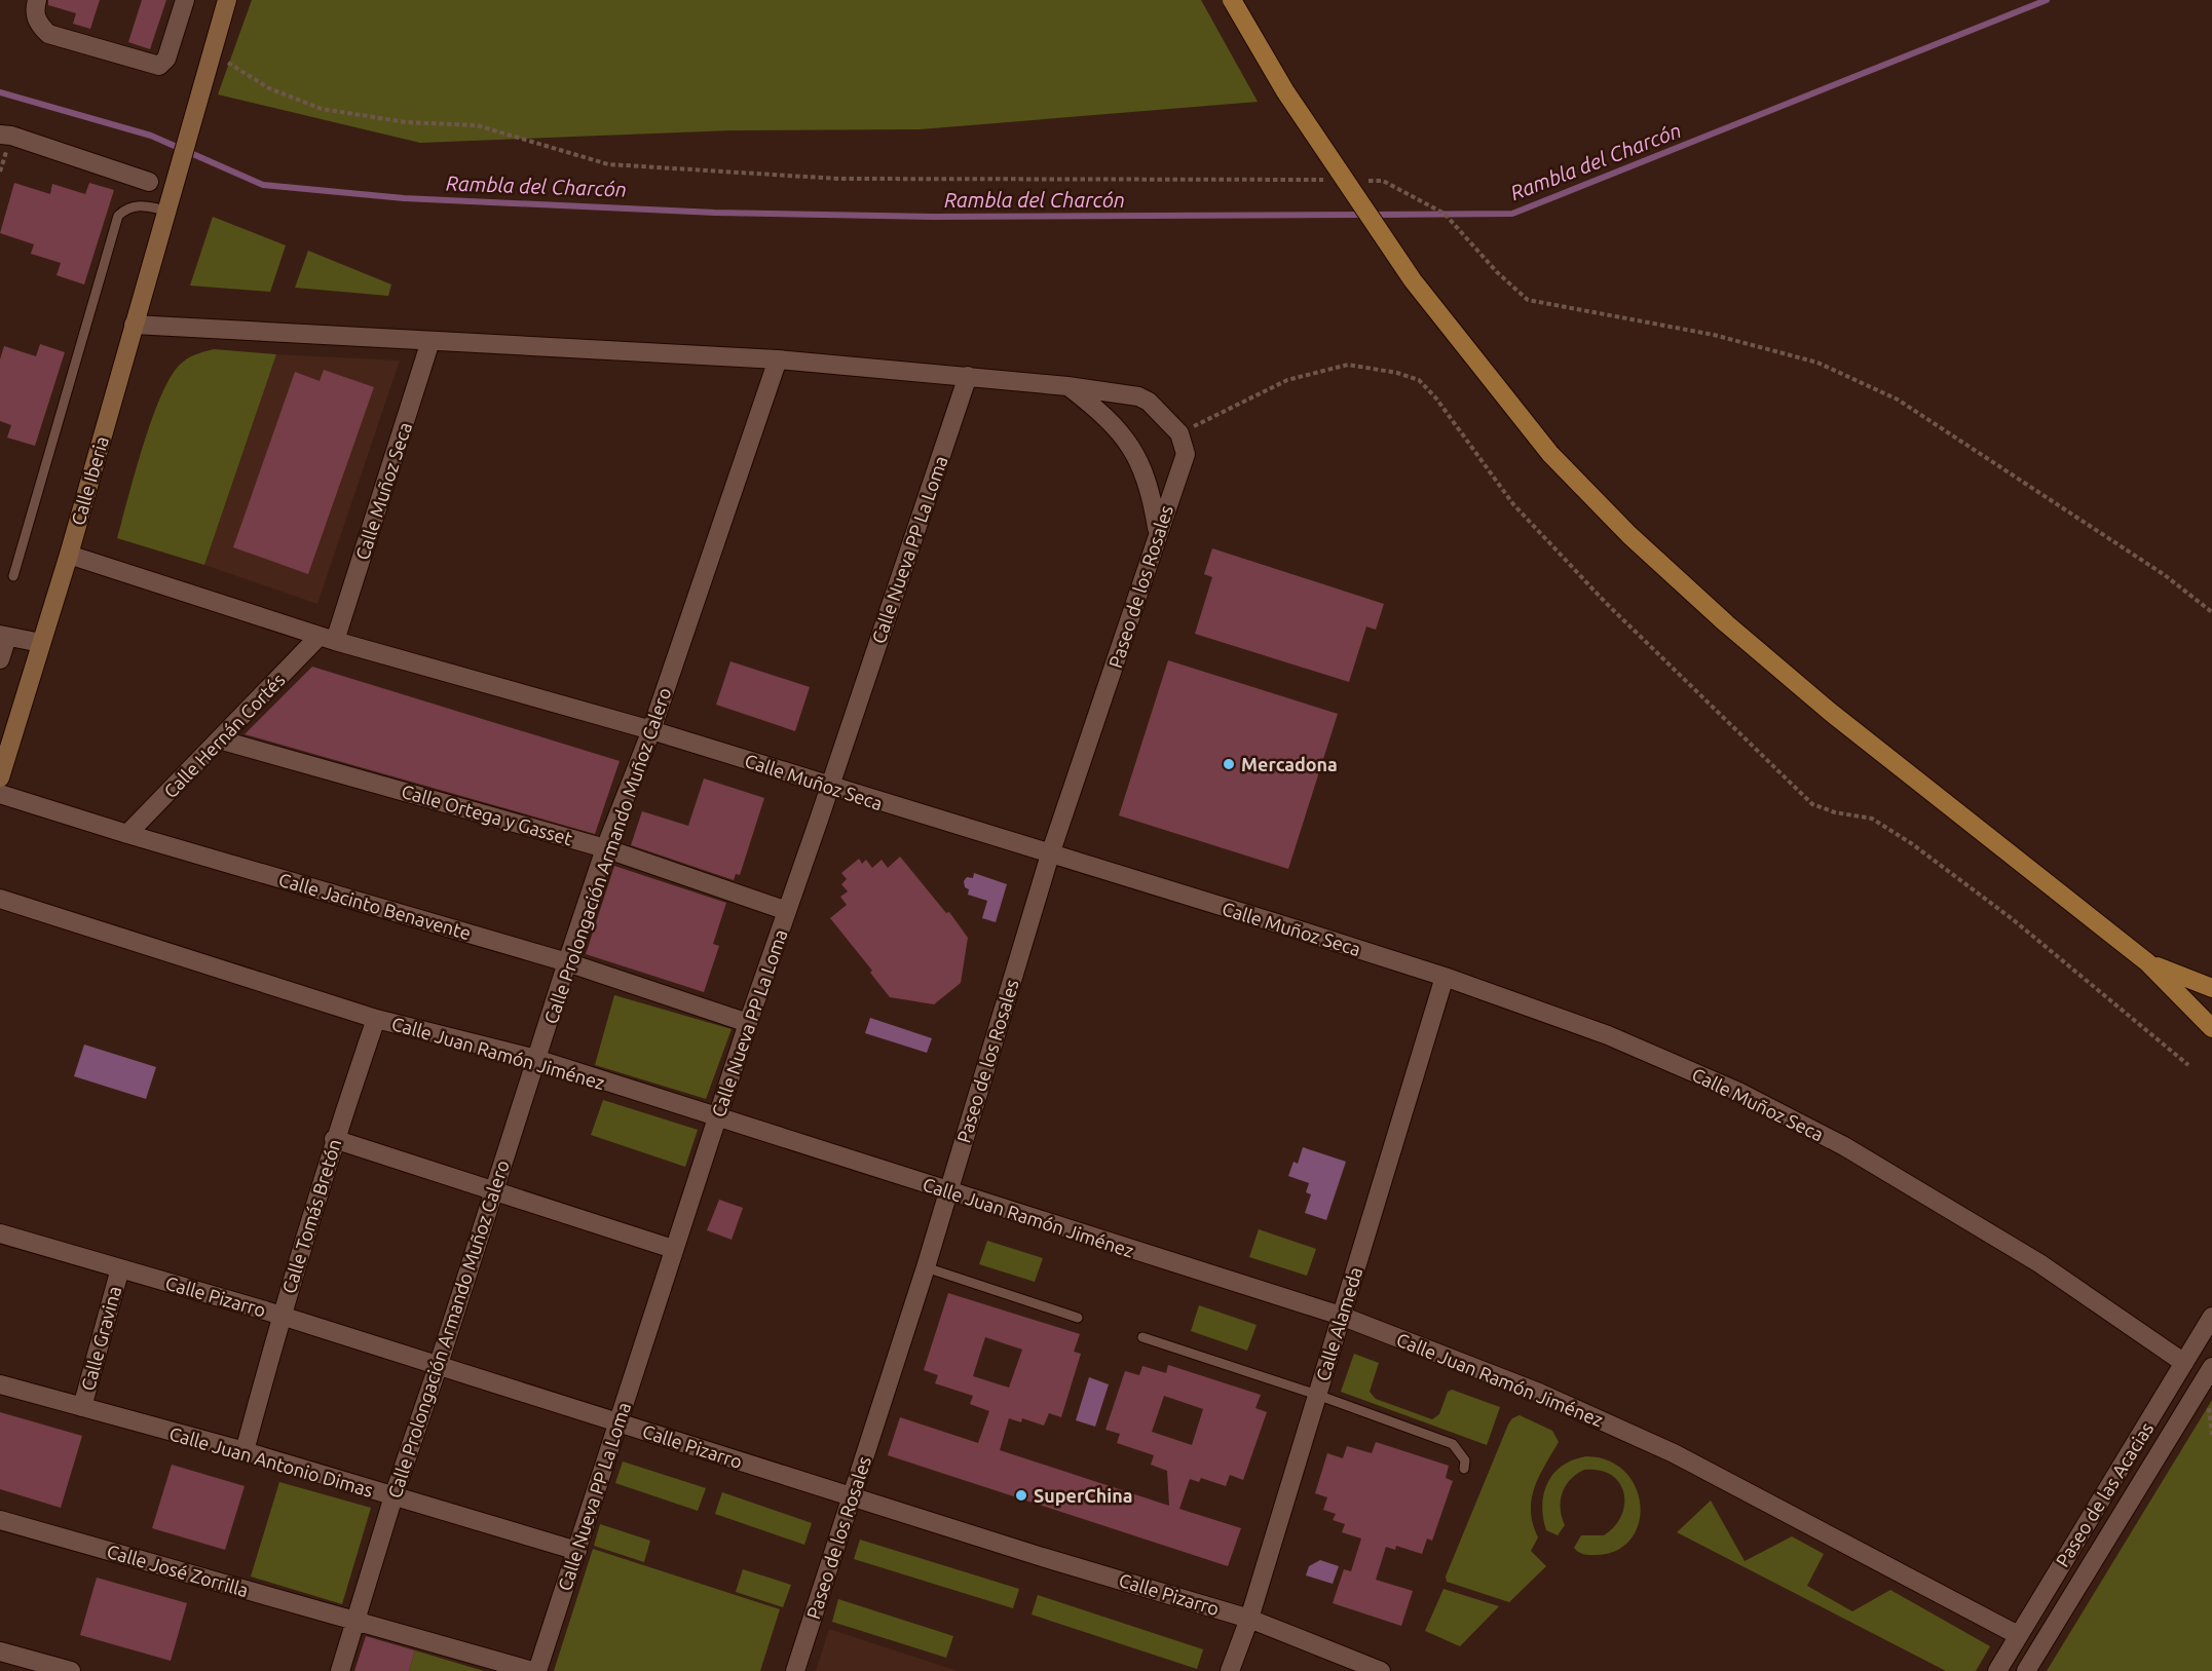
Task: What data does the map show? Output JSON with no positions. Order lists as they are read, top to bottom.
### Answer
{
  "streets": {
    "main road": ["Calle Iberia"],
    "street": [
      "Calle Muñoz Seca",
      "Calle Nueva PP La Loma",
      "Paseo de los Rosales",
      "Calle Hernán Cortés",
      "Calle Ortega y Gasset",
      "Calle Prolongación Armando Muñoz Calero",
      "Calle Jacinto Benavente",
      "Calle Juan Ramón Jiménez",
      "Calle Tomás Bretón",
      "Calle Pizarro",
      "Calle Alameda",
      "Calle Gravina",
      "Calle Juan Antonio Dimas",
      "Paseo de las Acacias",
      "Calle José Zorrilla"
    ]
  },
  "crossings": [
    ["Calle Iberia", "Calle Muñoz Seca"],
    ["Calle Muñoz Seca", "Calle Nueva PP La Loma"],
    ["Calle Muñoz Seca", "Paseo de los Rosales"],
    ["Calle Muñoz Seca", "Calle Hernán Cortés"],
    ["Calle Muñoz Seca", "Calle Prolongación Armando Muñoz Calero"],
    ["Calle Muñoz Seca", "Calle Alameda"],
    ["Calle Muñoz Seca", "Paseo de las Acacias"],
    ["Calle Nueva PP La Loma", "Calle Ortega y Gasset"],
    ["Calle Nueva PP La Loma", "Calle Jacinto Benavente"],
    ["Calle Nueva PP La Loma", "Calle Juan Ramón Jiménez"],
    ["Calle Nueva PP La Loma", "Calle Pizarro"],
    ["Calle Nueva PP La Loma", "Calle Juan Antonio Dimas"],
    ["Paseo de los Rosales", "Calle Juan Ramón Jiménez"],
    ["Paseo de los Rosales", "Calle Pizarro"],
    ["Calle Hernán Cortés", "Calle Ortega y Gasset"],
    ["Calle Hernán Cortés", "Calle Jacinto Benavente"],
    ["Calle Ortega y Gasset", "Calle Prolongación Armando Muñoz Calero"],
    ["Calle Prolongación Armando Muñoz Calero", "Calle Jacinto Benavente"],
    ["Calle Prolongación Armando Muñoz Calero", "Calle Juan Ramón Jiménez"],
    ["Calle Prolongación Armando Muñoz Calero", "Calle Pizarro"],
    ["Calle Prolongación Armando Muñoz Calero", "Calle Juan Antonio Dimas"],
    ["Calle Prolongación Armando Muñoz Calero", "Calle José Zorrilla"],
    ["Calle Juan Ramón Jiménez", "Calle Tomás Bretón"],
    ["Calle Juan Ramón Jiménez", "Calle Alameda"],
    ["Calle Juan Ramón Jiménez", "Paseo de las Acacias"],
    ["Calle Tomás Bretón", "Calle Pizarro"],
    ["Calle Tomás Bretón", "Calle Juan Antonio Dimas"],
    ["Calle Pizarro", "Calle Alameda"],
    ["Calle Pizarro", "Calle Gravina"],
    ["Calle Gravina", "Calle Juan Antonio Dimas"]
  ],
  "water": ["Rambla del Charcón"],
  "places": ["Mercadona", "SuperChina"]
}
